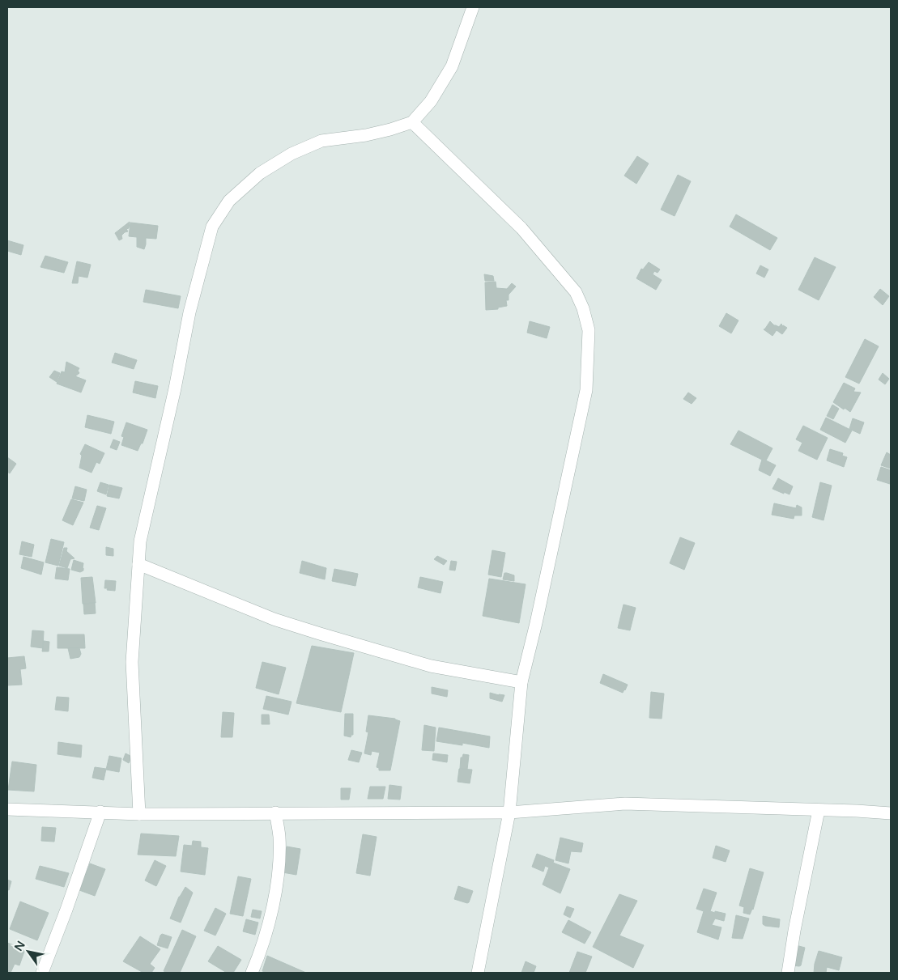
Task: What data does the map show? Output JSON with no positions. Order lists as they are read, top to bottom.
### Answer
{
  "north": "top left"
}
